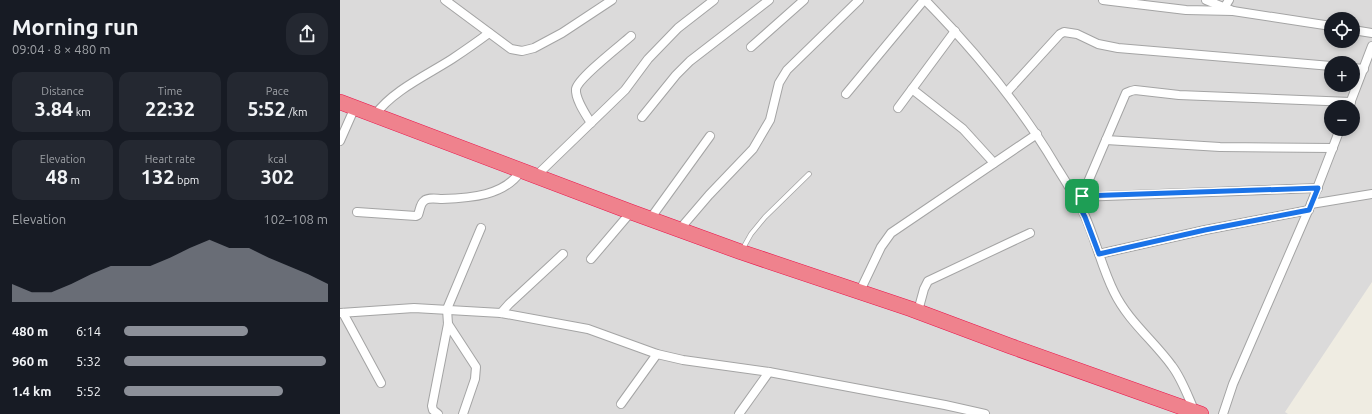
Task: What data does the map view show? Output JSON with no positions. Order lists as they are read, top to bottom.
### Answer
{
  "page": {
    "heading": ["Morning run", "09:04 · 8 × 480 m"],
    "map_buttons": ["+", "−"],
    "stats": [
      ["Distance", "3.84 km"],
      ["Time", "22:32"],
      ["Pace", "5:52 /km"],
      ["Elevation", "48 m"],
      ["Heart rate", "132 bpm"],
      ["kcal", "302"]
    ],
    "chart": ["Elevation", "102–108 m"],
    "list": [
      {
        "name": "480 m",
        "note": "6:14"
      },
      {
        "name": "960 m",
        "note": "5:32"
      },
      {
        "name": "1.4 km",
        "note": "5:52"
      }
    ]
  }
}
